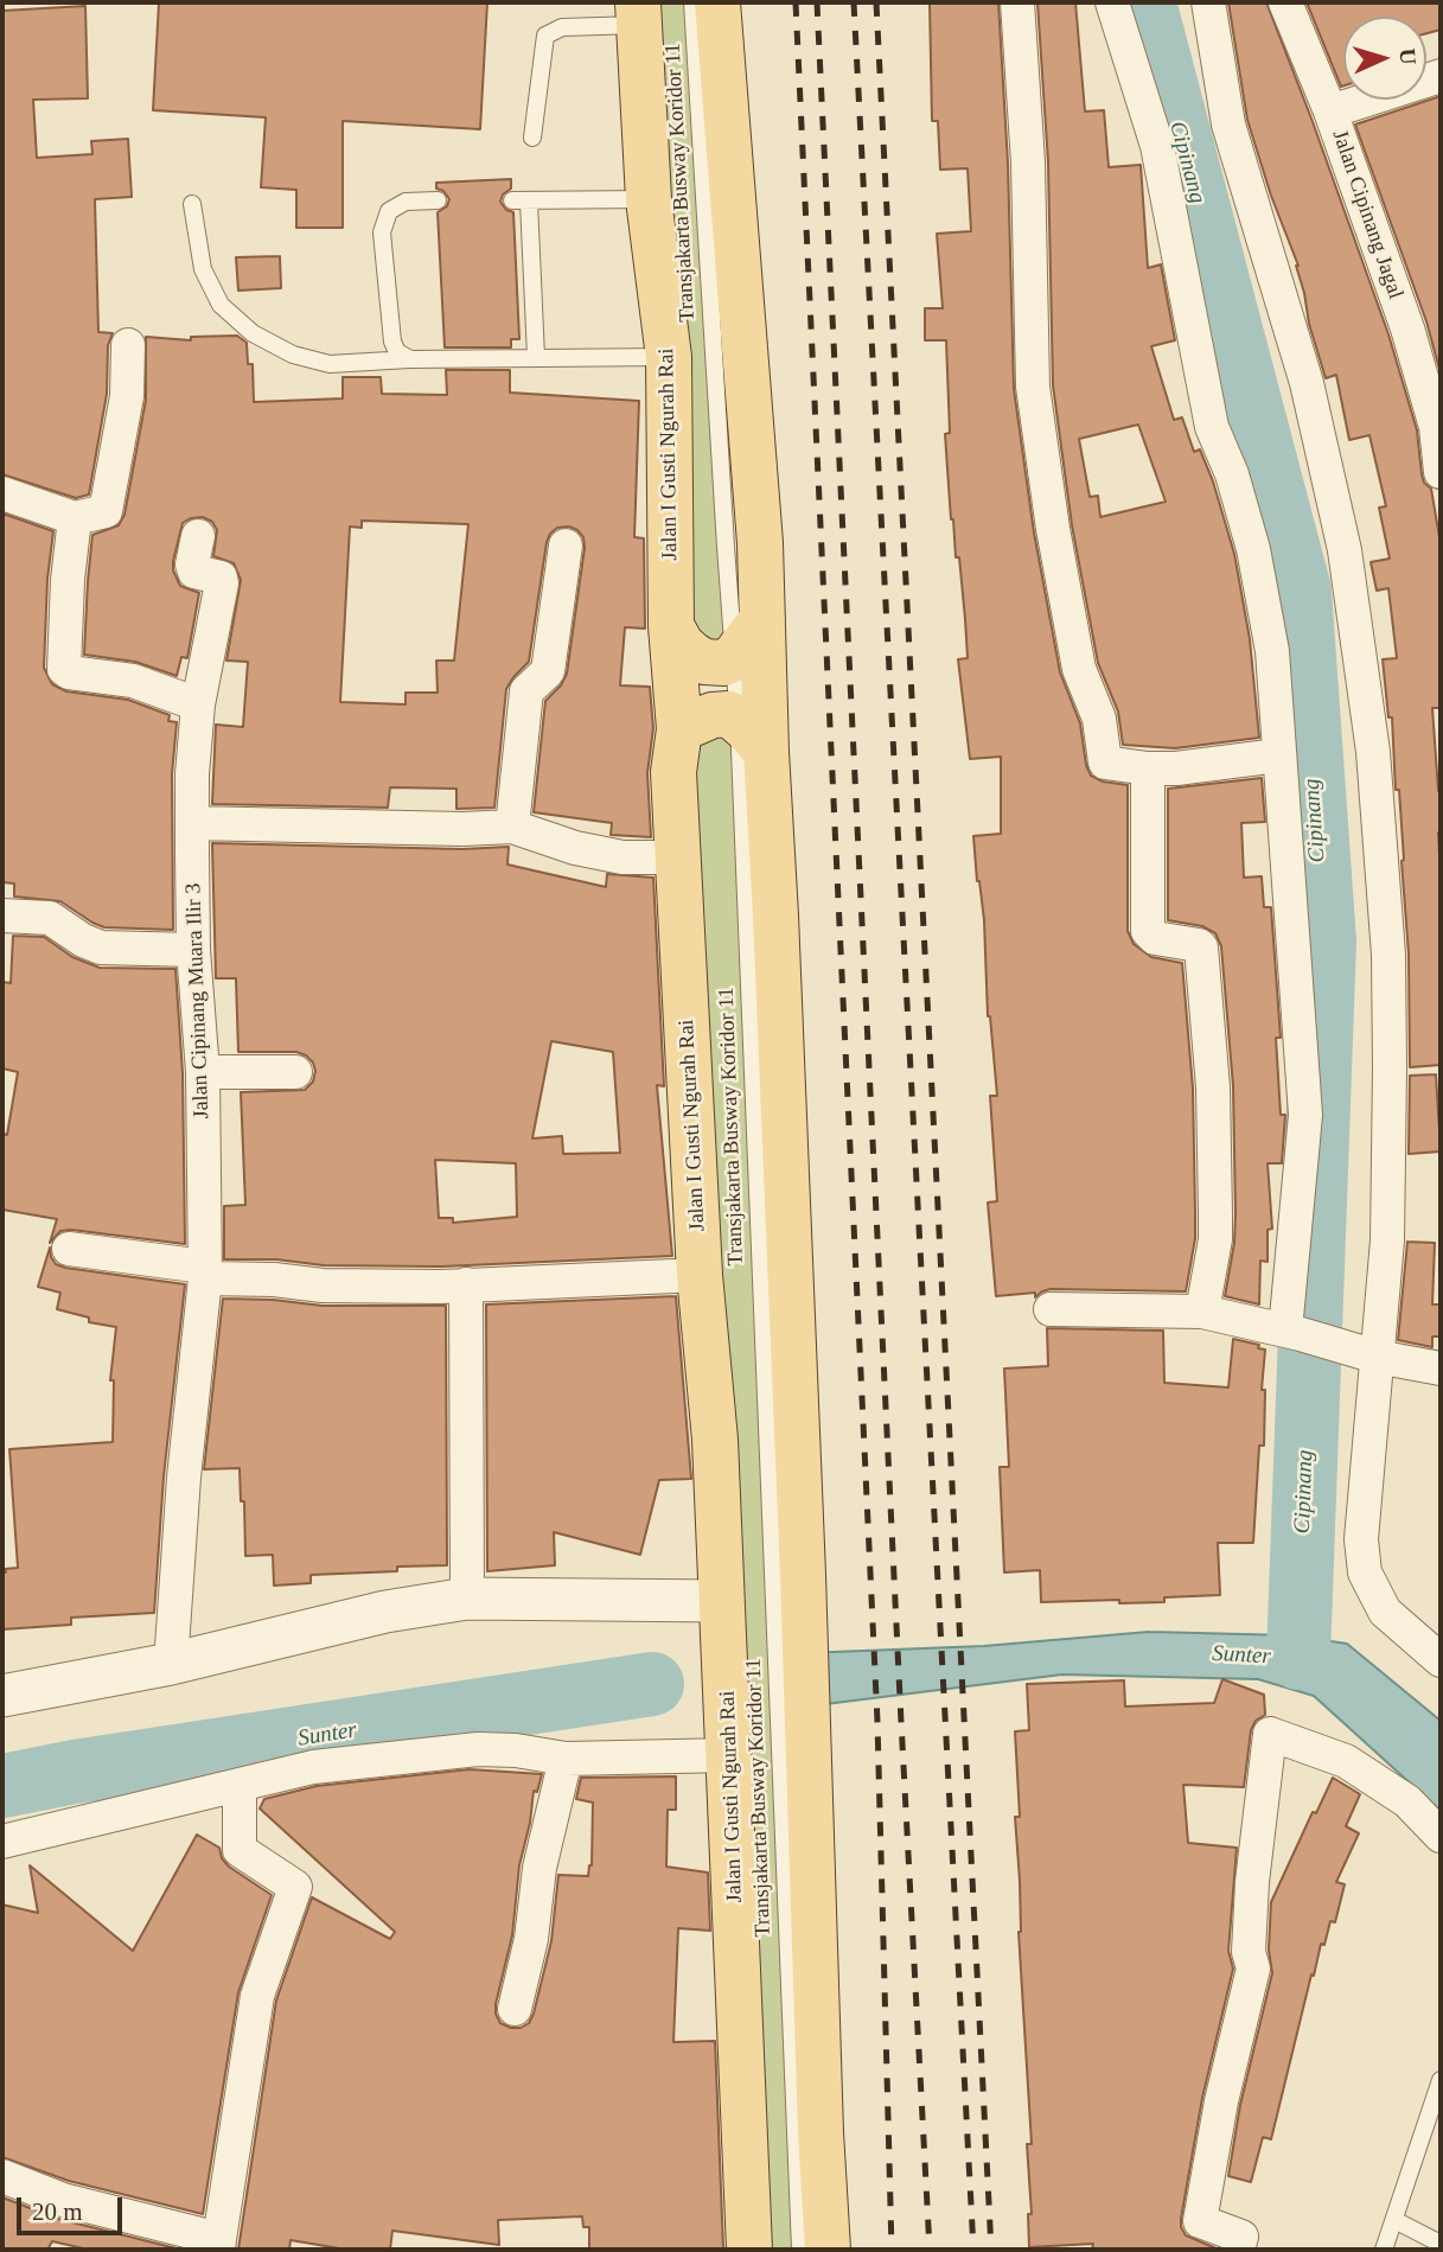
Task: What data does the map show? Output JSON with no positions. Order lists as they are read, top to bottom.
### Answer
{
  "streets": {
    "main road": ["Jalan I Gusti Ngurah Rai"],
    "street": ["Jalan Cipinang Jagal", "Jalan Cipinang Muara Ilir 3"],
    "lane": ["Transjakarta Busway Koridor 11"]
  },
  "water": ["Cipinang", "Sunter"],
  "scale_bar": "20 m",
  "north": "right"
}
